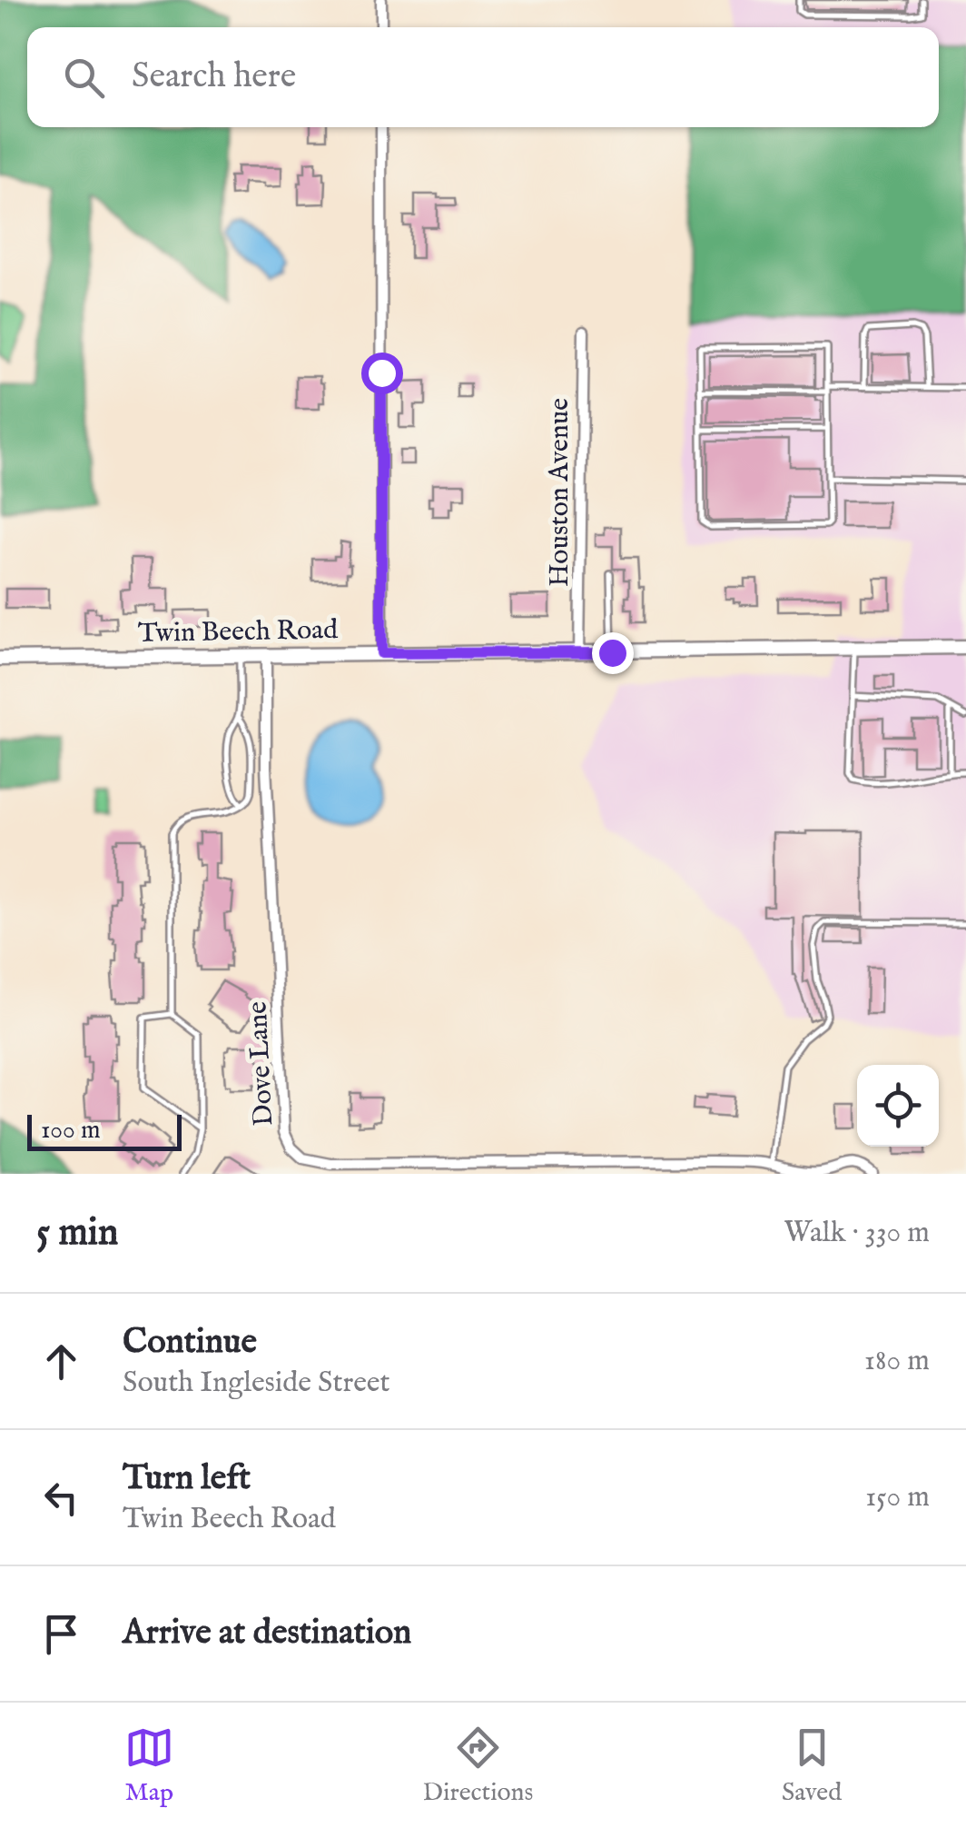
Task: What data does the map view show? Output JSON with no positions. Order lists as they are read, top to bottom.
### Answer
{
  "streets": {
    "street": ["Houston Avenue", "Twin Beech Road", "Dove Lane"]
  },
  "crossings": [
    ["Houston Avenue", "Twin Beech Road"],
    ["Twin Beech Road", "Dove Lane"]
  ],
  "scale_bar": "100 m",
  "page": {
    "search": "Search here",
    "scale": "100 m",
    "heading": ["5 min", "Walk · 330 m"],
    "list": [
      ["Continue", "South Ingleside Street", "180 m"],
      ["Turn left", "Twin Beech Road", "150 m"],
      "Arrive at destination"
    ],
    "nav": ["Map", "Directions", "Saved"]
  }
}
